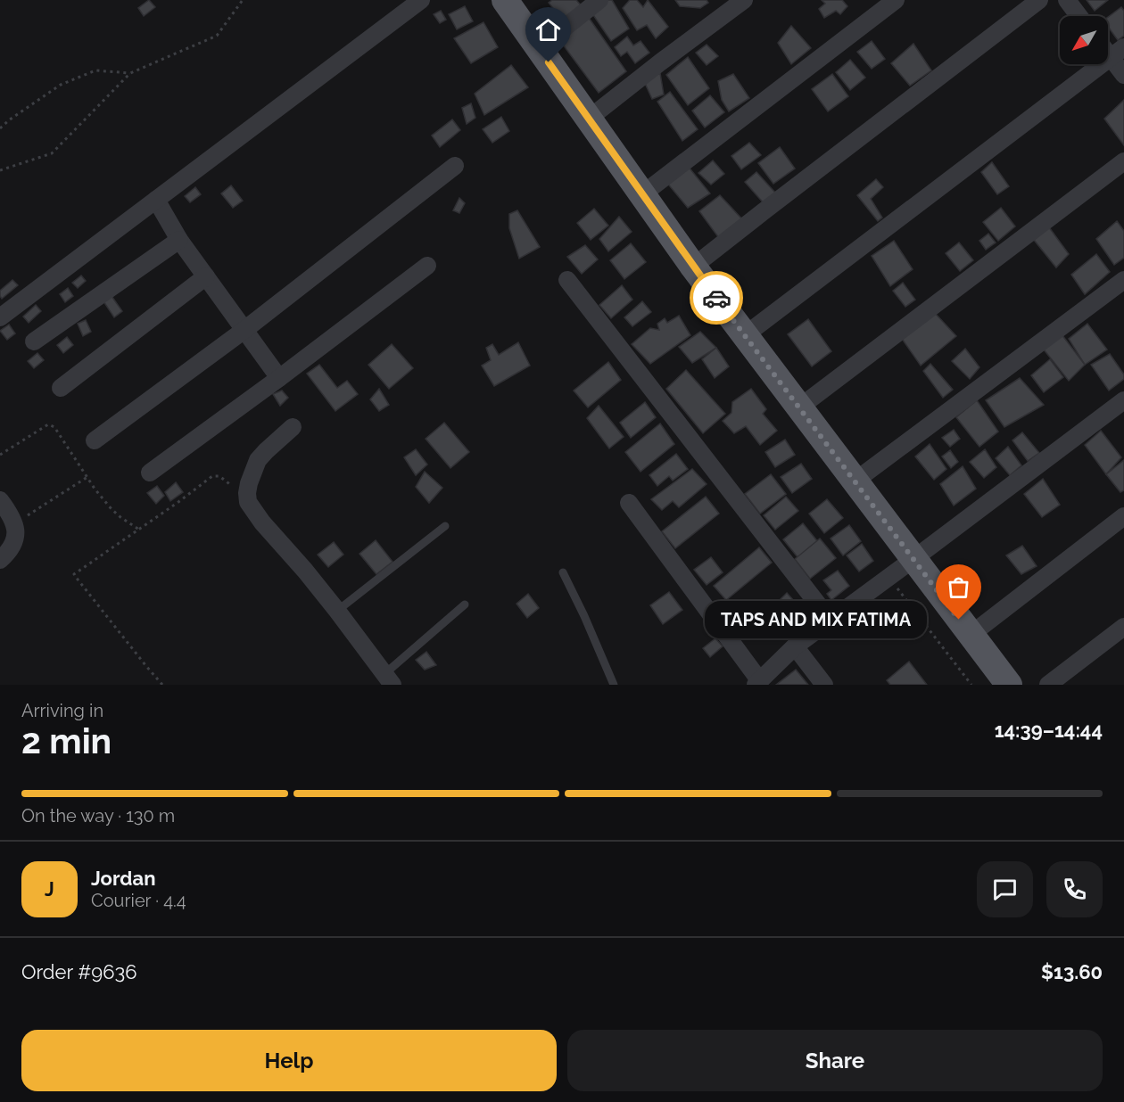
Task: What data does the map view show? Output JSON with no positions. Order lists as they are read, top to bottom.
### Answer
{
  "places": ["TAPS AND MIX FATIMA"],
  "north": "bottom left",
  "page": {
    "bubble": "TAPS AND MIX FATIMA",
    "heading": ["2 min", "Arriving in", "14:39–14:44"],
    "panel": [
      "Jordan",
      "Courier · 4.4",
      "Order #9636",
      "$13.60"
    ],
    "bar": "On the way · 130 m",
    "round": "J",
    "buttons": ["Help", "Share"]
  }
}
